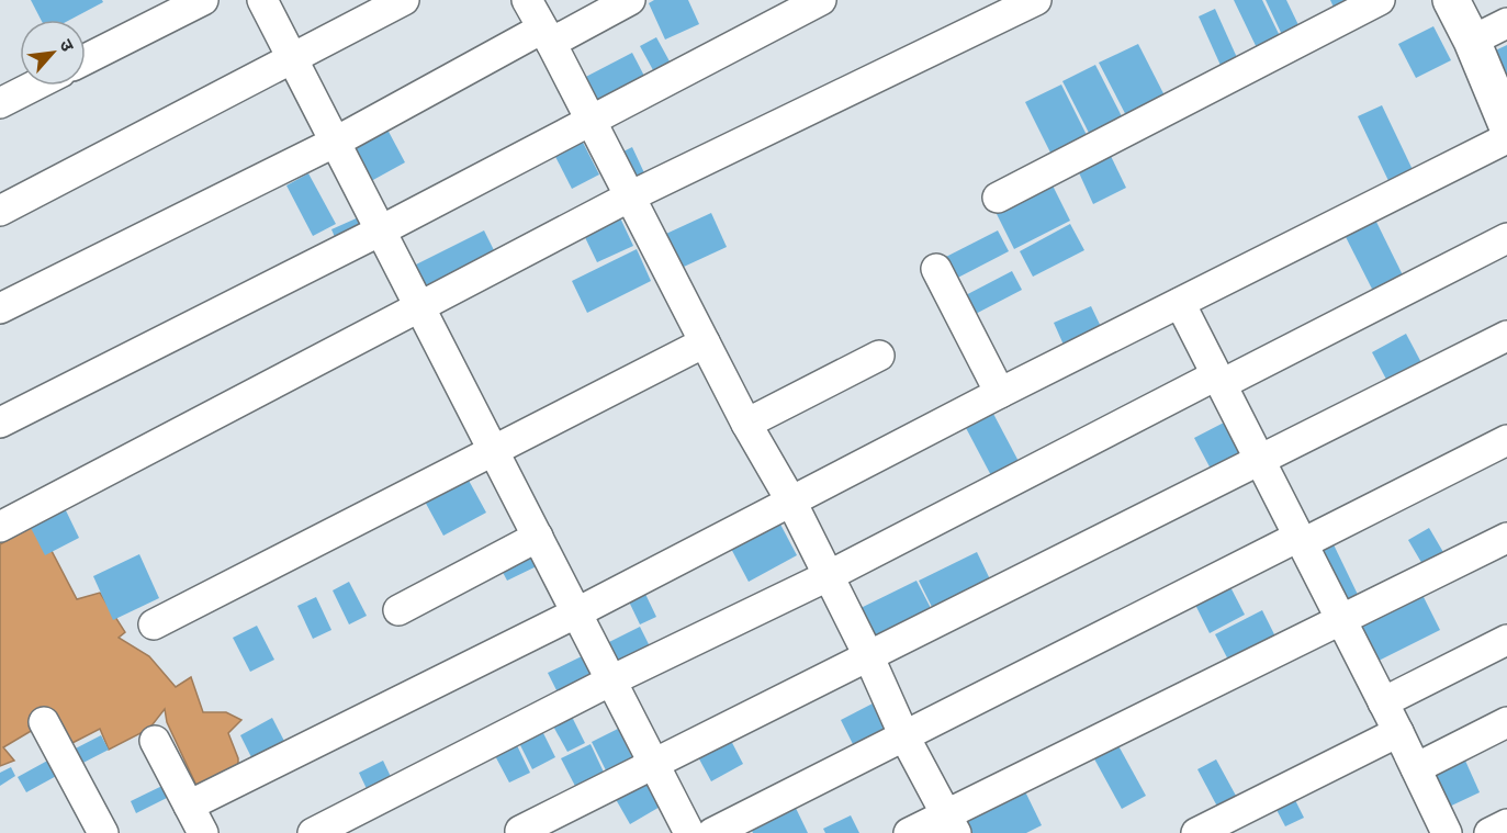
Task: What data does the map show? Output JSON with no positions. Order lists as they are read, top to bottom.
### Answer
{
  "north": "top right"
}
